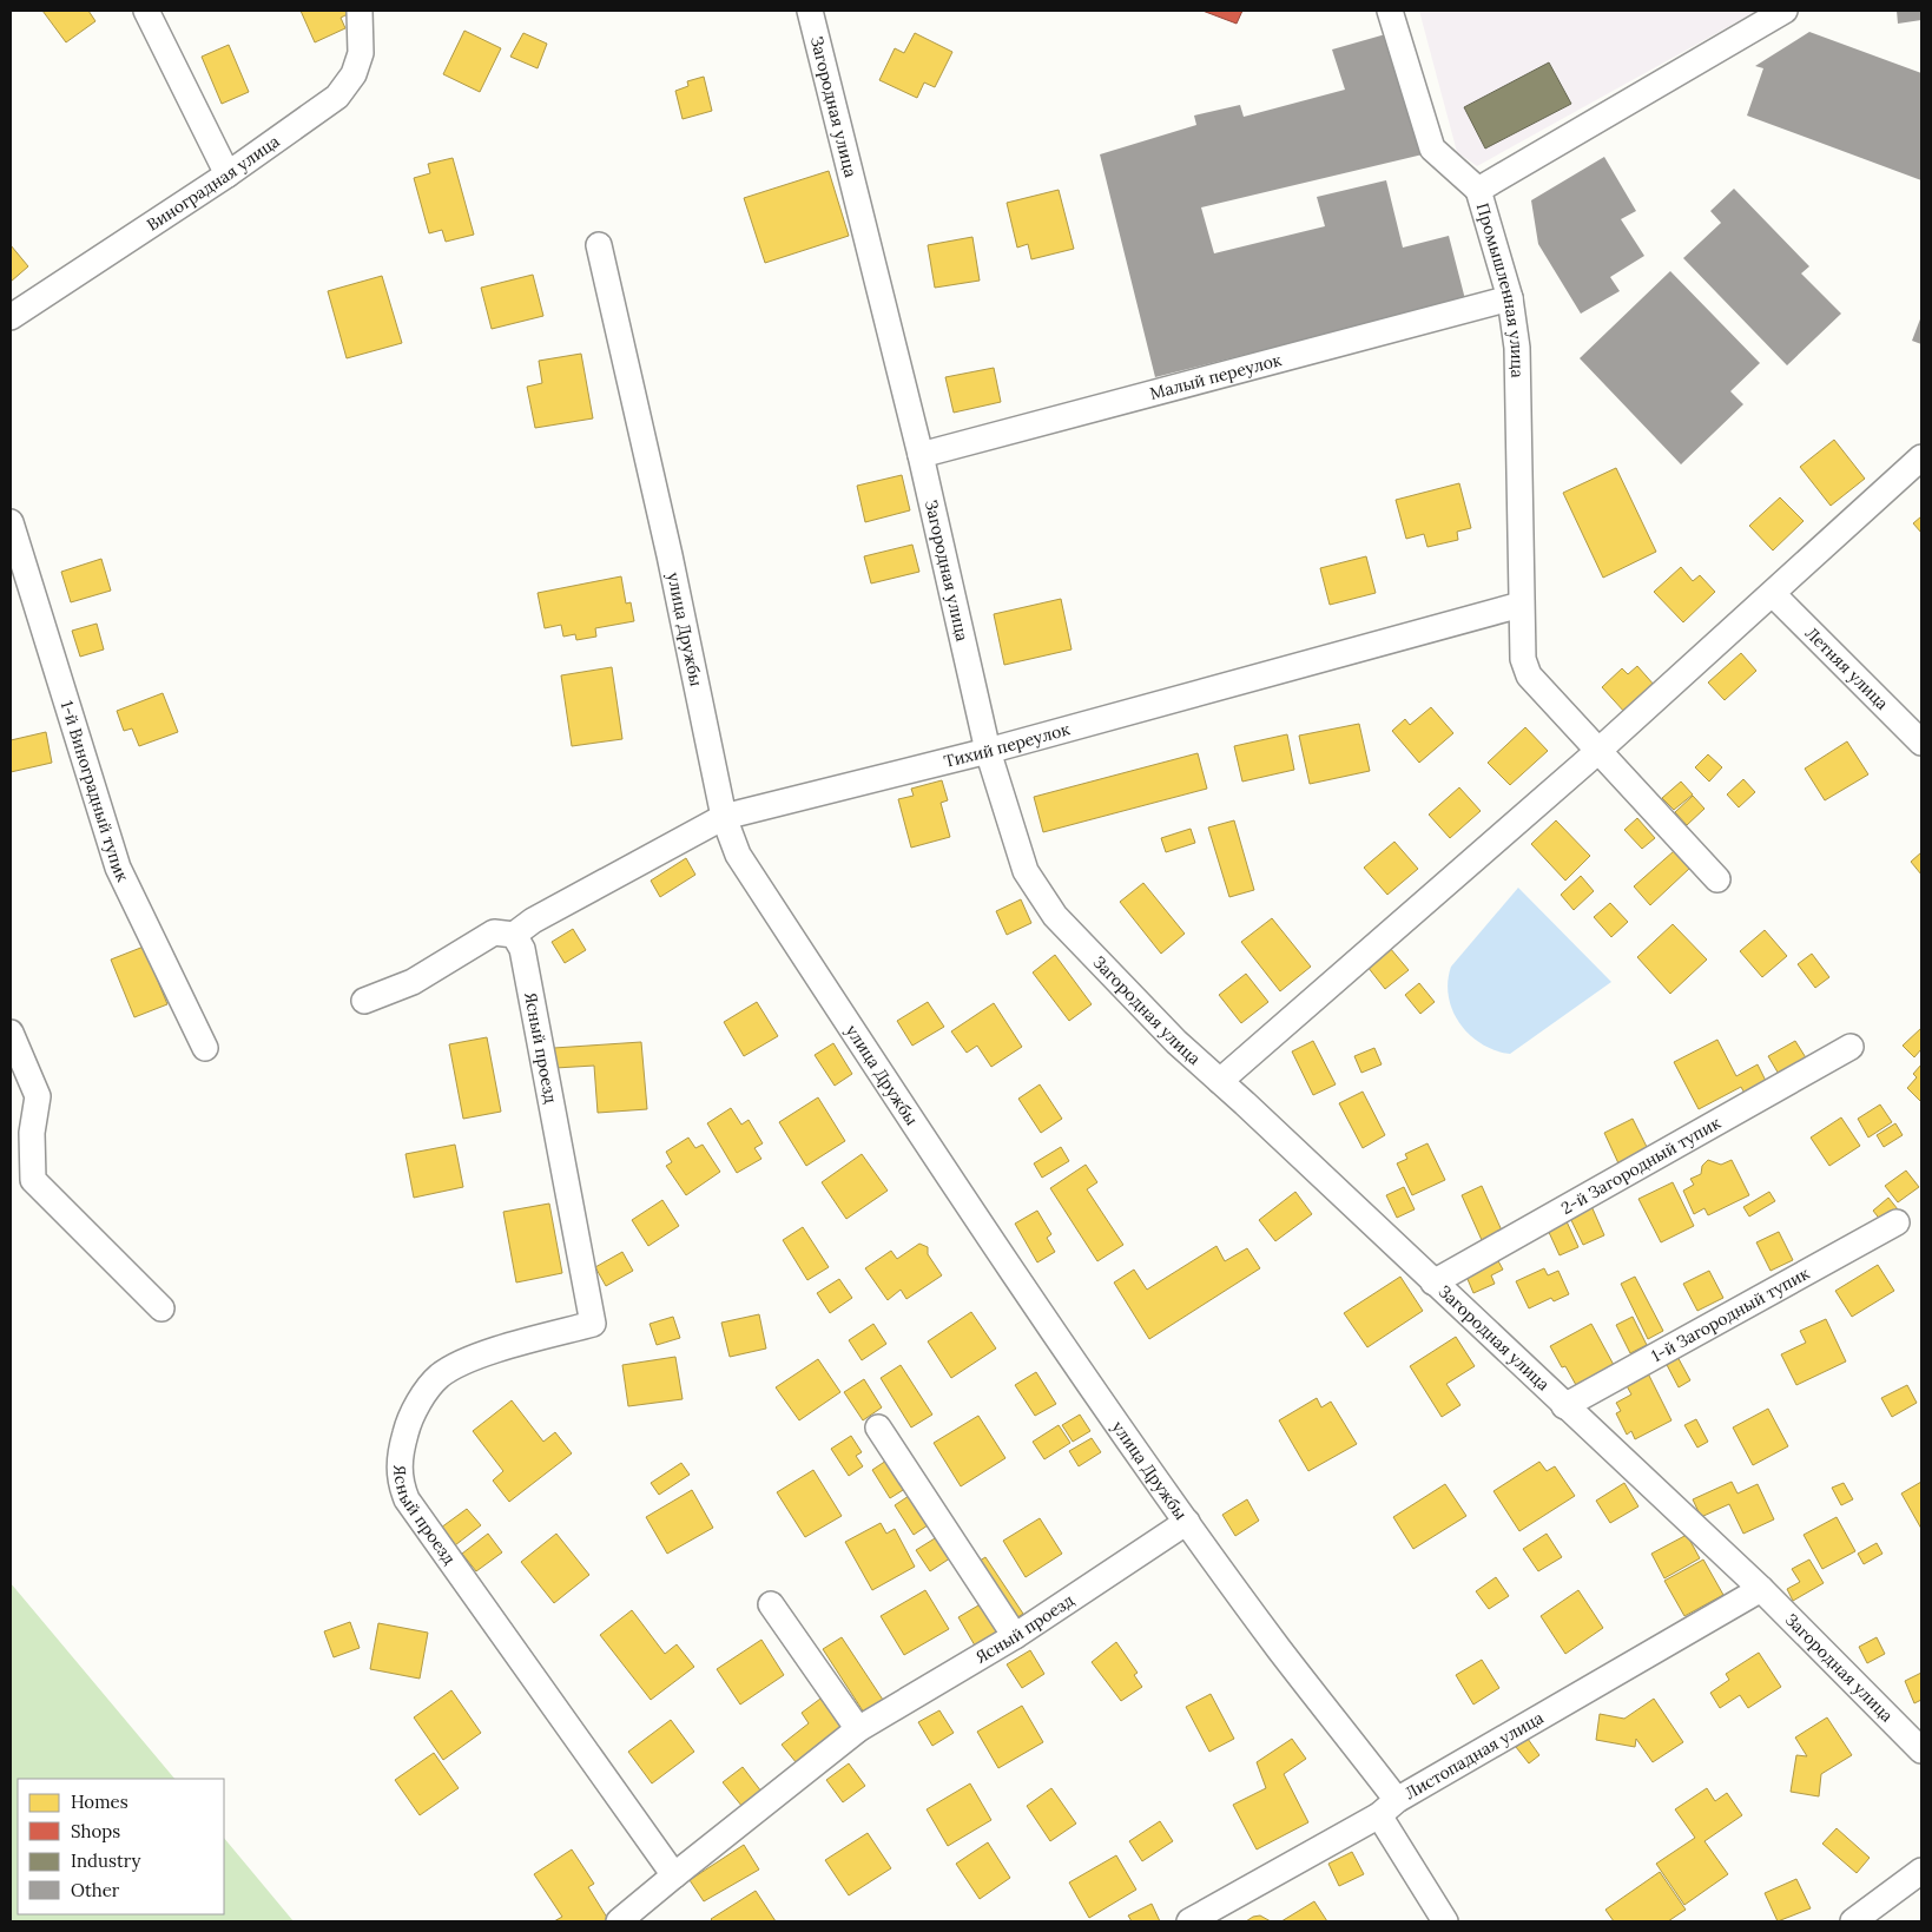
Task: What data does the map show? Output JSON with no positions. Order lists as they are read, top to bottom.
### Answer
{
  "streets": {
    "street": [
      "Загородная улица",
      "Виноградная улица",
      "Промышленная улица",
      "Малый переулок",
      "улица Дружбы",
      "Летняя улица",
      "Тихий переулок",
      "1-й Виноградный тупик",
      "Ясный проезд",
      "2-й Загородный тупик",
      "1-й Загородный тупик",
      "Листопадная улица"
    ]
  },
  "crossings": [
    ["Загородная улица", "Малый переулок"],
    ["Загородная улица", "Тихий переулок"],
    ["Загородная улица", "2-й Загородный тупик"],
    ["Загородная улица", "1-й Загородный тупик"],
    ["Загородная улица", "Листопадная улица"],
    ["Промышленная улица", "Малый переулок"],
    ["Промышленная улица", "Тихий переулок"],
    ["улица Дружбы", "Тихий переулок"],
    ["улица Дружбы", "Ясный проезд"],
    ["улица Дружбы", "Листопадная улица"],
    ["Тихий переулок", "Ясный проезд"]
  ],
  "legend": [
    "Homes",
    "Shops",
    "Industry",
    "Other"
  ]
}
